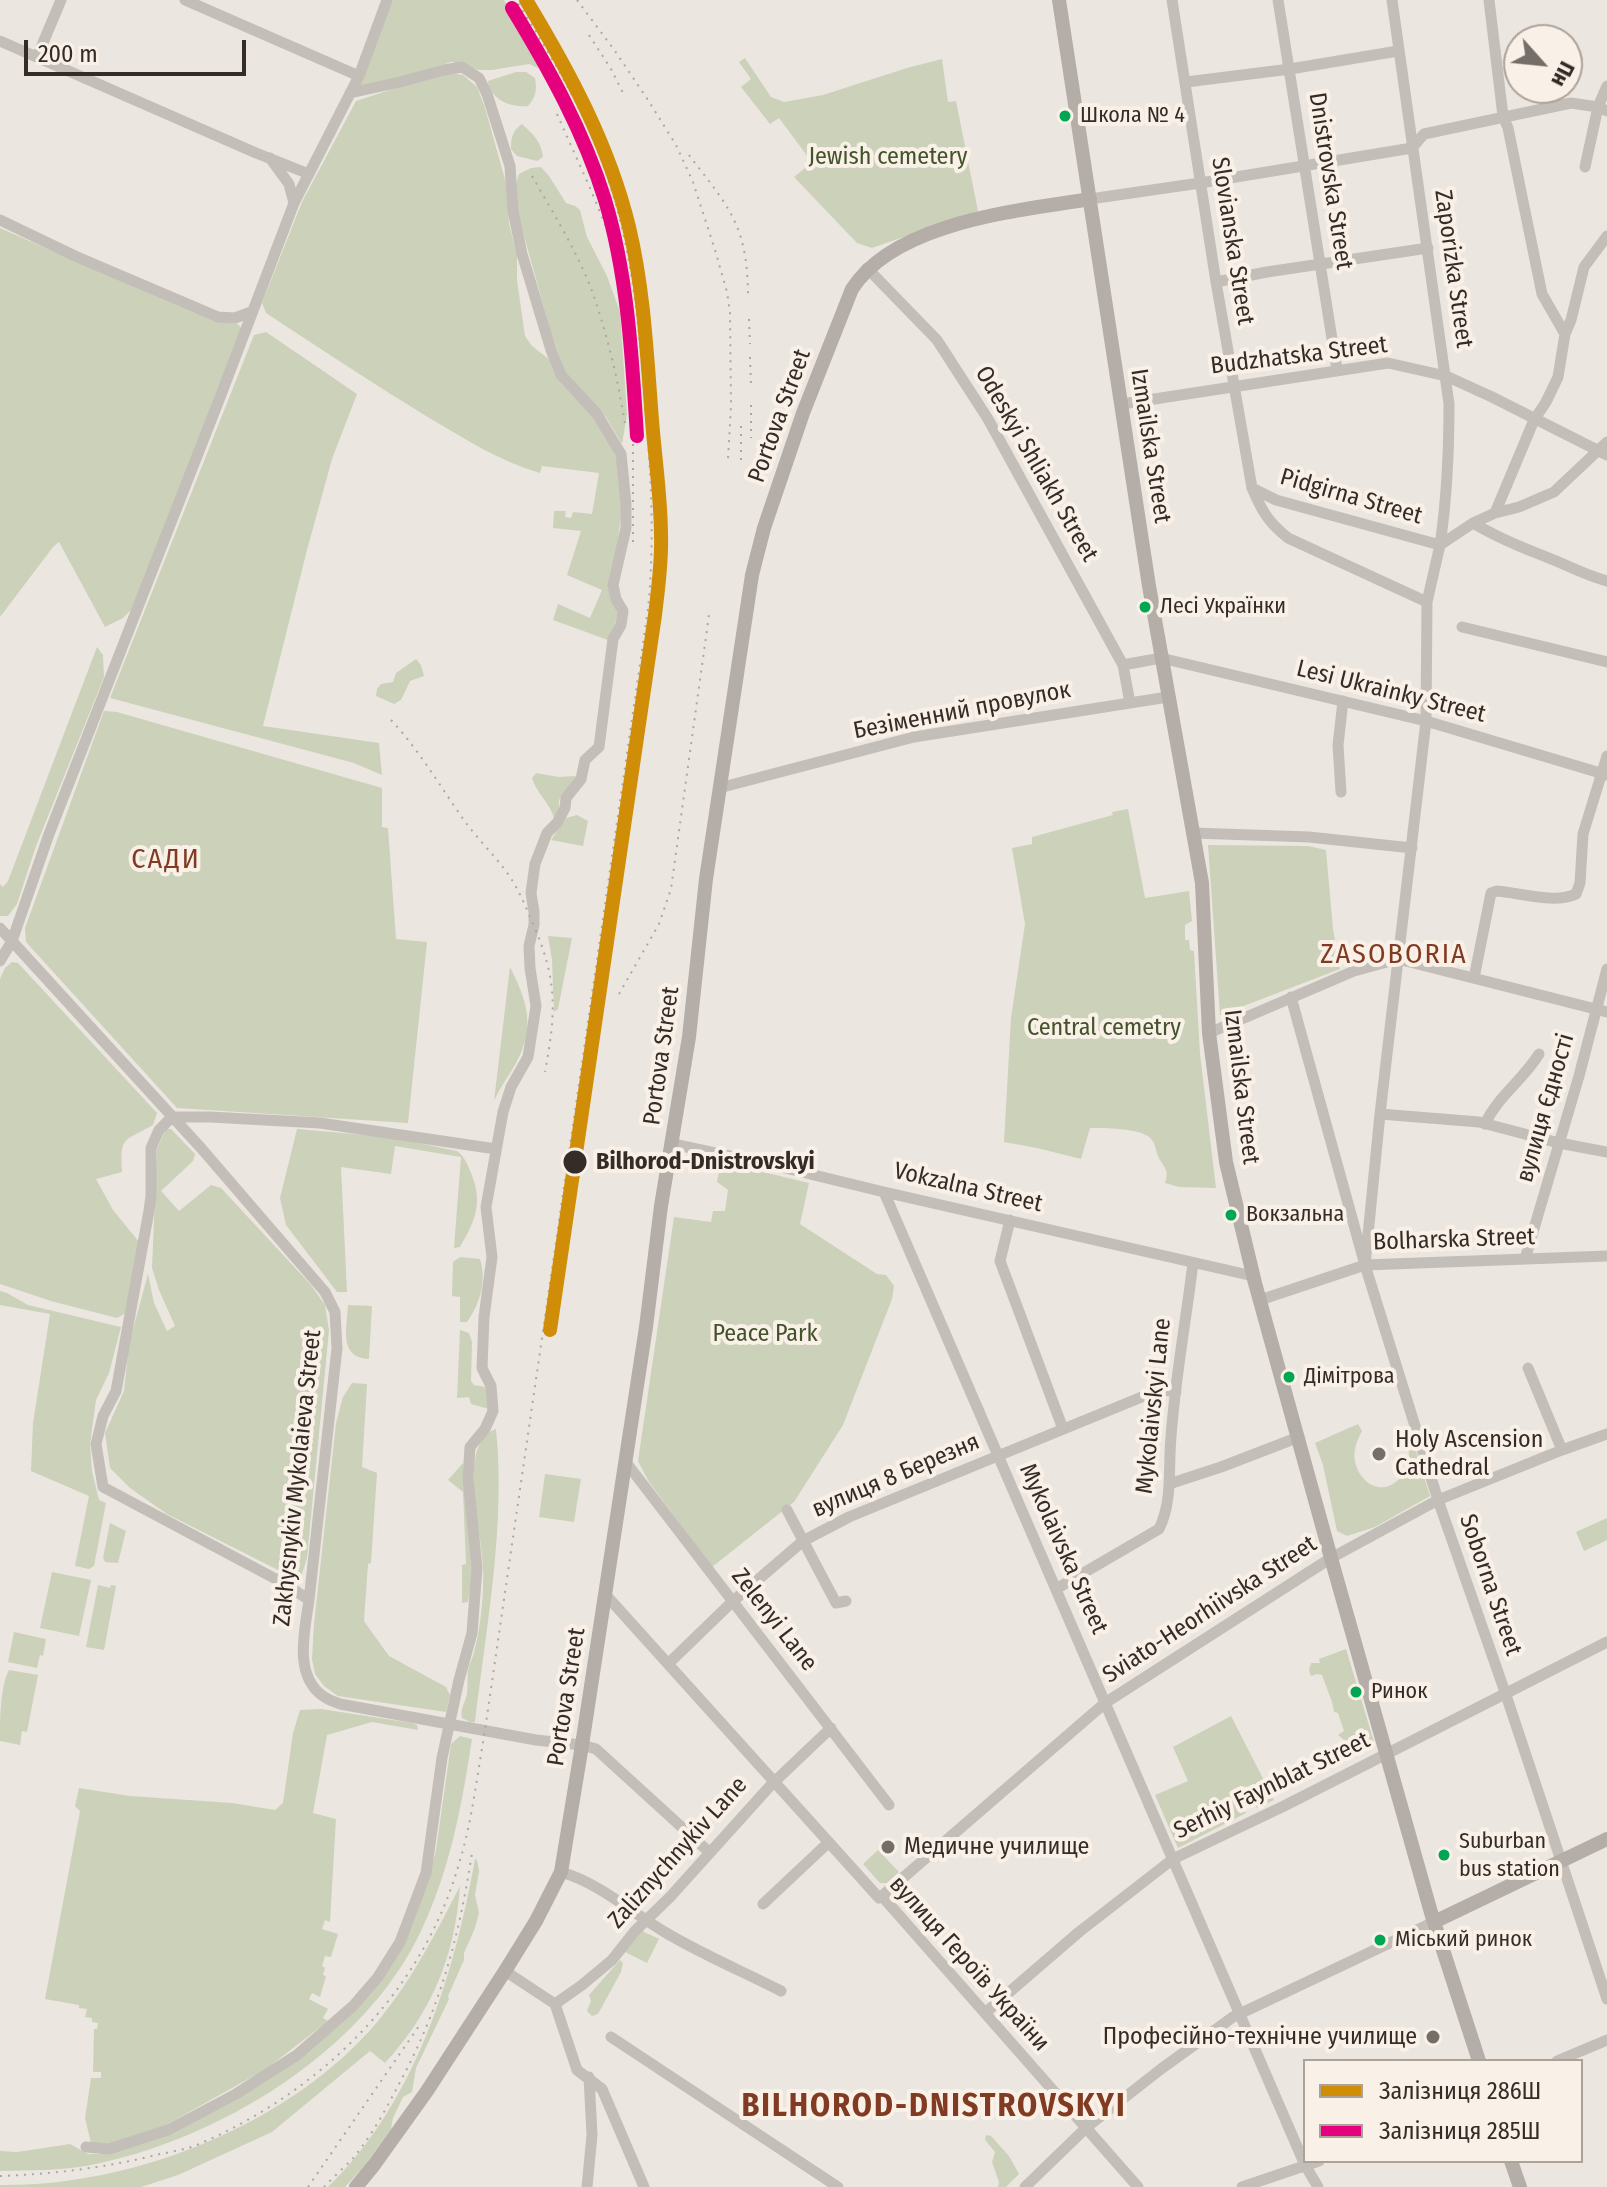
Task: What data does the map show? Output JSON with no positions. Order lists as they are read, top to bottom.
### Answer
{
  "streets": {
    "main road": ["Portova Street", "Izmailska Street"],
    "street": [
      "Dnistrovska Street",
      "Slovianska Street",
      "Zaporizka Street",
      "Budzhatska Street",
      "Odeskyi Shliakh Street",
      "Pidgirna Street",
      "Lesi Ukrainky Street",
      "Безіменний провулок",
      "вулиця Єдності",
      "Vokzalna Street",
      "Bolharska Street",
      "Mykolaivskyi Lane",
      "вулиця 8 Березня",
      "Zakhysnykiv Mykolaieva Street",
      "Mykolaivska Street",
      "Soborna Street",
      "Sviato-Heorhiivska Street",
      "Zelenyi Lane",
      "Serhiy Faynblat Street",
      "Zaliznychnykiv Lane",
      "вулиця Героїв України"
    ]
  },
  "crossings": [
    ["Dnistrovska Street", "Budzhatska Street"],
    ["Slovianska Street", "Zaporizka Street"],
    ["Slovianska Street", "Budzhatska Street"],
    ["Slovianska Street", "Pidgirna Street"],
    ["Zaporizka Street", "Budzhatska Street"],
    ["Zaporizka Street", "Pidgirna Street"],
    ["Zaporizka Street", "Lesi Ukrainky Street"],
    ["Zaporizka Street", "Bolharska Street"],
    ["Zaporizka Street", "Soborna Street"],
    ["Budzhatska Street", "Izmailska Street"],
    ["Portova Street", "Izmailska Street"],
    ["Portova Street", "Odeskyi Shliakh Street"],
    ["Portova Street", "Безіменний провулок"],
    ["Portova Street", "Vokzalna Street"],
    ["Portova Street", "Zakhysnykiv Mykolaieva Street"],
    ["Portova Street", "Zelenyi Lane"],
    ["Portova Street", "вулиця Героїв України"],
    ["Izmailska Street", "Lesi Ukrainky Street"],
    ["Izmailska Street", "Безіменний провулок"],
    ["Izmailska Street", "Vokzalna Street"],
    ["Izmailska Street", "Bolharska Street"],
    ["Izmailska Street", "Sviato-Heorhiivska Street"],
    ["Izmailska Street", "Serhiy Faynblat Street"],
    ["Odeskyi Shliakh Street", "Безіменний провулок"],
    ["вулиця Єдності", "Bolharska Street"],
    ["Vokzalna Street", "Mykolaivskyi Lane"],
    ["Vokzalna Street", "Mykolaivska Street"],
    ["Bolharska Street", "Soborna Street"],
    ["Mykolaivskyi Lane", "вулиця 8 Березня"],
    ["Mykolaivskyi Lane", "Mykolaivska Street"],
    ["вулиця 8 Березня", "Mykolaivska Street"],
    ["вулиця 8 Березня", "Zelenyi Lane"],
    ["вулиця 8 Березня", "вулиця Героїв України"],
    ["Mykolaivska Street", "Sviato-Heorhiivska Street"],
    ["Mykolaivska Street", "Serhiy Faynblat Street"],
    ["Soborna Street", "Sviato-Heorhiivska Street"],
    ["Soborna Street", "Serhiy Faynblat Street"],
    ["Sviato-Heorhiivska Street", "вулиця Героїв України"],
    ["Zelenyi Lane", "Zaliznychnykiv Lane"],
    ["Serhiy Faynblat Street", "вулиця Героїв України"],
    ["Zaliznychnykiv Lane", "вулиця Героїв України"]
  ],
  "districts": ["САДИ", "ZASOBORIA", "BILHOROD-DNISTROVSKYI"],
  "parks": ["Jewish cemetery", "Central cemetry", "Peace Park"],
  "places": [
    "Школа № 4",
    "Лесі Українки",
    "Bilhorod-Dnistrovskyi",
    "Вокзальна",
    "Дімітрова",
    "Holy Ascension Cathedral",
    "Ринок",
    "Медичне училище",
    "Suburban bus station",
    "Міський ринок",
    "Професійно-технічне училище"
  ],
  "lines": ["rail line 286Ш", "rail line 285Ш"],
  "legend": ["Залізниця 286Ш", "Залізниця 285Ш"],
  "scale_bar": "200 m",
  "north": "bottom right"
}
